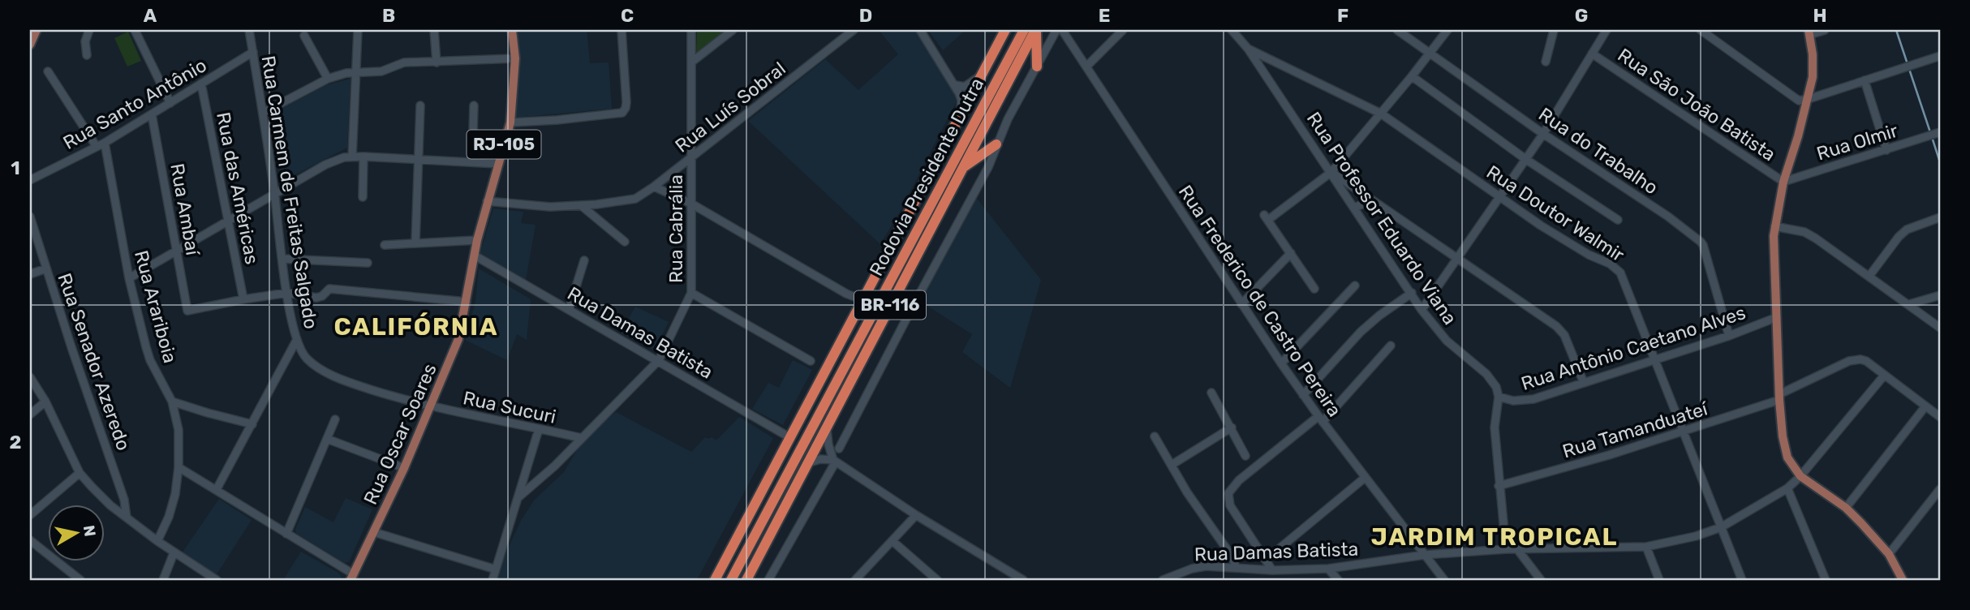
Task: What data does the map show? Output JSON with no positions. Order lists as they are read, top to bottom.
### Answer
{
  "streets": {
    "highway": ["Rodovia Presidente Dutra", "BR-116"],
    "main road": ["RJ-105", "Rua Oscar Soares"],
    "street": [
      "Rua Santo Antônio",
      "Rua São João Batista",
      "Rua Luís Sobral",
      "Rua Olmir",
      "Rua do Trabalho",
      "Rua das Américas",
      "Rua Carmem de Freitas Salgado",
      "Rua Ambaí",
      "Rua Doutor Walmir",
      "Rua Professor Eduardo Viana",
      "Rua Cabrália",
      "Rua Frederico de Castro Pereira",
      "Rua Arariboia",
      "Rua Damas Batista",
      "Rua Antônio Caetano Alves",
      "Rua Senador Azeredo",
      "Rua Sucuri",
      "Rua Tamanduateí"
    ]
  },
  "crossings": [
    ["Rua Santo Antônio", "Rua das Américas"],
    ["Rua Santo Antônio", "Rua Carmem de Freitas Salgado"],
    ["Rua Santo Antônio", "Rua Ambaí"],
    ["Rua Santo Antônio", "Rua Arariboia"],
    ["Rua São João Batista", "Rua Olmir"],
    ["Rua Luís Sobral", "Rua Cabrália"],
    ["Rua Luís Sobral", "Rua Oscar Soares"],
    ["Rua do Trabalho", "Rua Antônio Caetano Alves"],
    ["Rua das Américas", "Rua Ambaí"],
    ["Rua Carmem de Freitas Salgado", "Rua Sucuri"],
    ["Rua Carmem de Freitas Salgado", "Rua Oscar Soares"],
    ["Rua Doutor Walmir", "Rua Professor Eduardo Viana"],
    ["Rua Doutor Walmir", "Rua Damas Batista"],
    ["Rua Doutor Walmir", "Rua Antônio Caetano Alves"],
    ["Rua Doutor Walmir", "Rua Tamanduateí"],
    ["Rua Professor Eduardo Viana", "Rua Antônio Caetano Alves"],
    ["Rua Cabrália", "Rua Damas Batista"],
    ["Rua Cabrália", "Rua Sucuri"],
    ["Rua Frederico de Castro Pereira", "Rua Damas Batista"],
    ["BR-116", "Rua Damas Batista"],
    ["Rua Damas Batista", "Rua Oscar Soares"],
    ["Rua Sucuri", "Rua Oscar Soares"]
  ],
  "districts": ["CALIFÓRNIA", "JARDIM TROPICAL"],
  "north": "right",
  "grid": {
    "columns": [
      "A",
      "B",
      "C",
      "D",
      "E",
      "F",
      "G",
      "H"
    ],
    "rows": ["1", "2"]
  }
}
